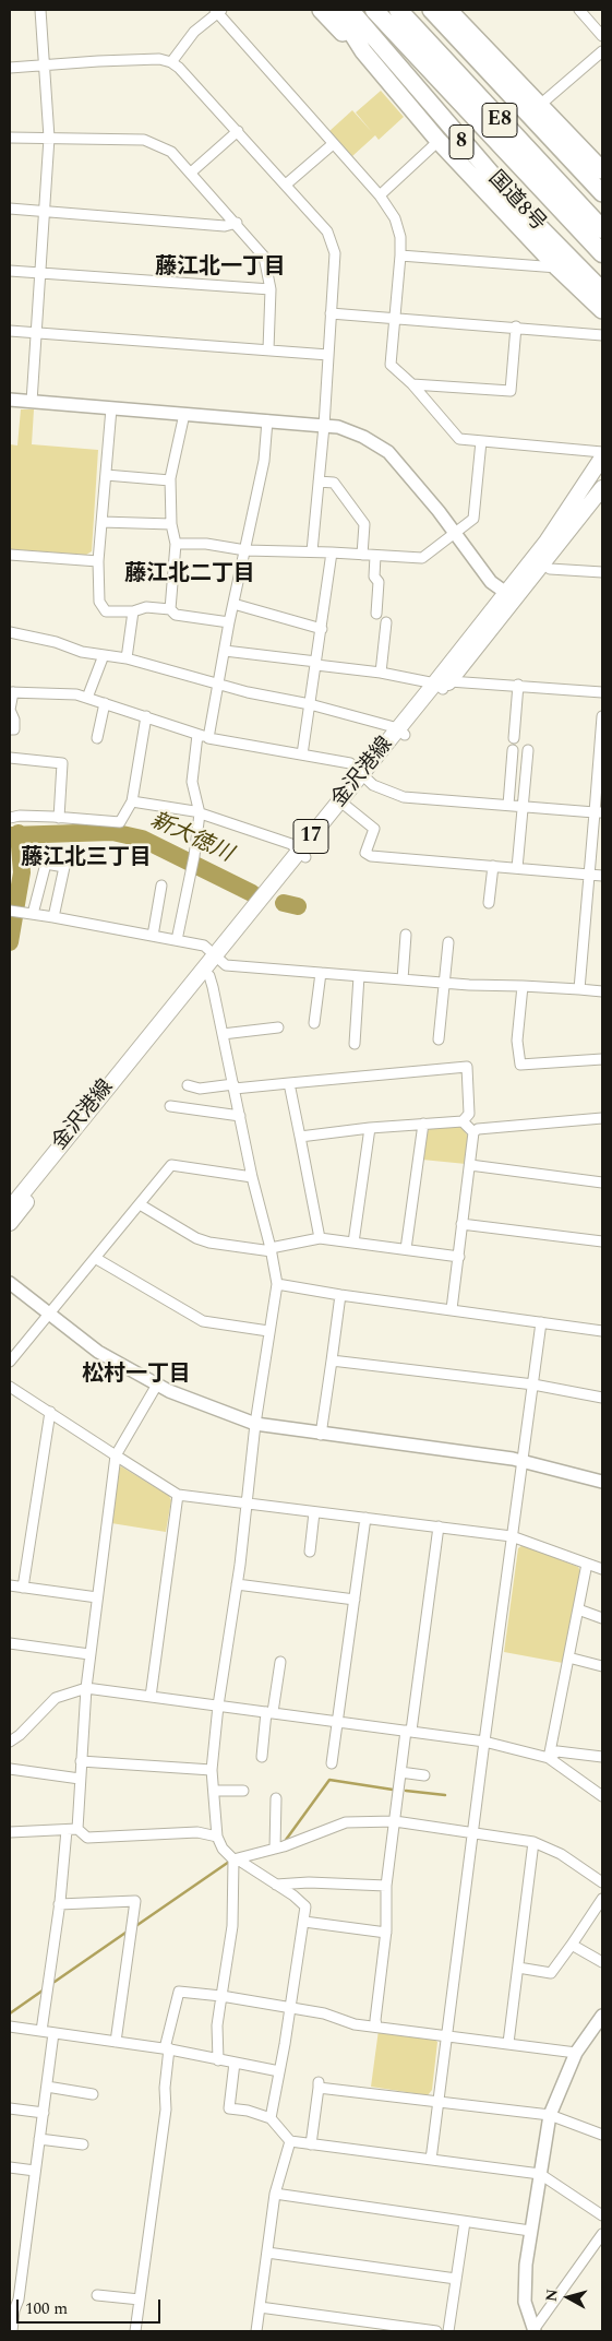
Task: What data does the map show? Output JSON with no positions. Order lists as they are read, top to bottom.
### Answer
{
  "streets": {
    "highway": ["E8", "8", "国道8号"],
    "main road": ["金沢港線", "17"]
  },
  "districts": [
    "藤江北一丁目",
    "藤江北二丁目",
    "藤江北三丁目",
    "松村一丁目"
  ],
  "water": ["新大徳川"],
  "scale_bar": "100 m",
  "north": "left"
}
